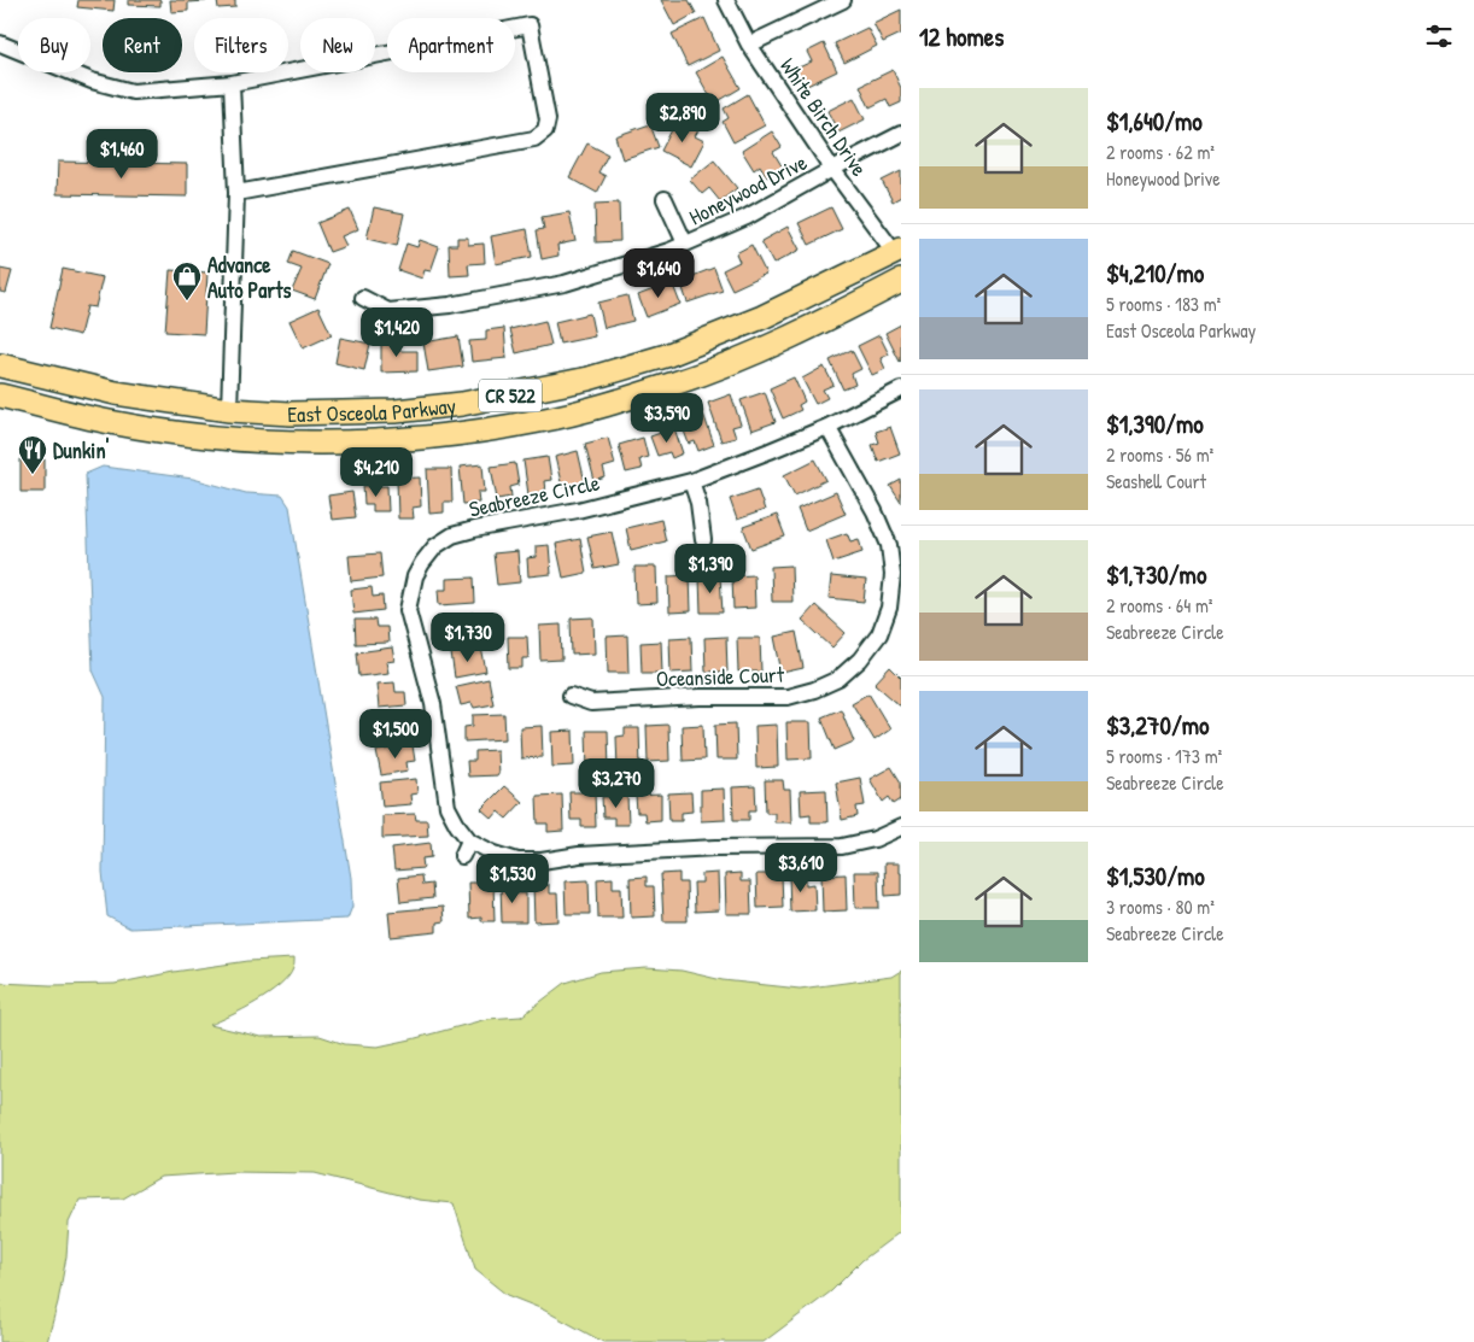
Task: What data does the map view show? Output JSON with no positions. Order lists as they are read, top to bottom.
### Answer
{
  "streets": {
    "main road": ["CR 522", "East Osceola Parkway"],
    "street": [
      "White Birch Drive",
      "Honeywood Drive",
      "Seabreeze Circle",
      "Oceanside Court"
    ]
  },
  "crossings": [
    ["White Birch Drive", "Honeywood Drive"],
    ["White Birch Drive", "East Osceola Parkway"],
    ["Seabreeze Circle", "Oceanside Court"]
  ],
  "places": {
    "shop": ["Advance Auto Parts"],
    "restaurant": ["Dunkin'"]
  },
  "page": {
    "heading": "12 homes",
    "chip": [
      "Buy",
      "Rent",
      "Filters",
      "New",
      "Apartment"
    ],
    "list": [
      {
        "name": "$1,640/mo",
        "note": "2 rooms · 62 m² · Honeywood Drive"
      },
      {
        "name": "$4,210/mo",
        "note": "5 rooms · 183 m² · East Osceola Parkway"
      },
      {
        "name": "$1,390/mo",
        "note": "2 rooms · 56 m² · Seashell Court"
      },
      {
        "name": "$1,730/mo",
        "note": "2 rooms · 64 m² · Seabreeze Circle"
      },
      {
        "name": "$3,270/mo",
        "note": "5 rooms · 173 m² · Seabreeze Circle"
      },
      {
        "name": "$1,530/mo",
        "note": "3 rooms · 80 m² · Seabreeze Circle"
      }
    ],
    "price": [
      "$2,890",
      "$1,460",
      "$1,640",
      "$1,420",
      "$3,590",
      "$4,210",
      "$1,390",
      "$1,730",
      "$1,500",
      "$3,270",
      "$3,610",
      "$1,530"
    ]
  }
}
